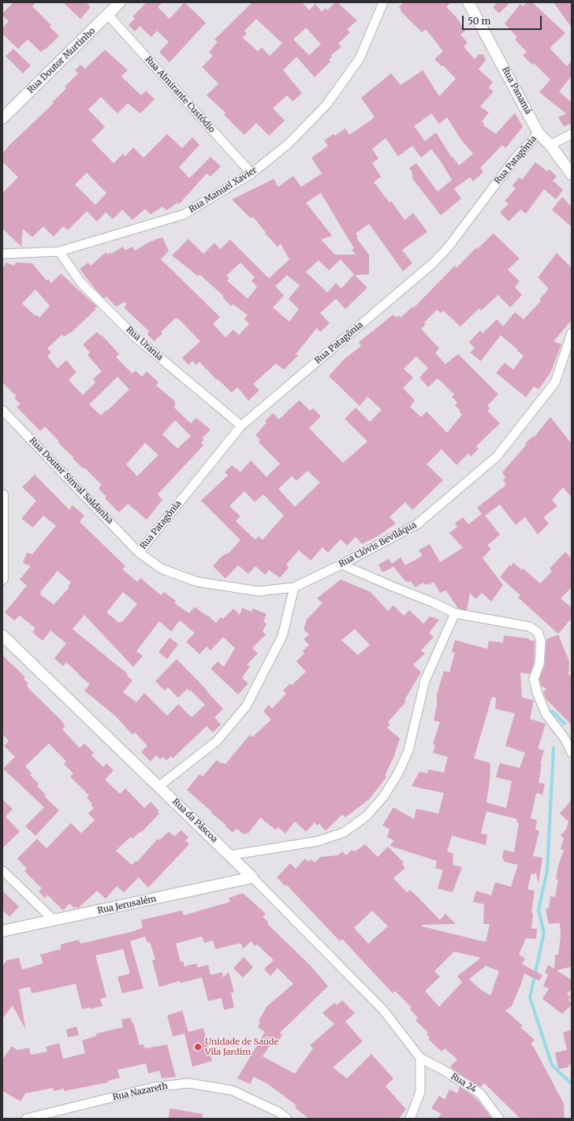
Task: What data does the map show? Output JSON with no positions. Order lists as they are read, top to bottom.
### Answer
{
  "streets": {
    "street": [
      "Rua Doutor Murtinho",
      "Rua Panamá",
      "Rua Almirante Custódio",
      "Rua Patagônia",
      "Rua Manuel Xavier",
      "Rua Urania",
      "Rua Doutor Sinval Saldanha",
      "Rua Clóvis Beviláqua",
      "Rua da Páscoa",
      "Rua Jerusalém",
      "Rua 24",
      "Rua Nazareth"
    ]
  },
  "crossings": [
    ["Rua Doutor Murtinho", "Rua Almirante Custódio"],
    ["Rua Panamá", "Rua Patagônia"],
    ["Rua Almirante Custódio", "Rua Manuel Xavier"],
    ["Rua Patagônia", "Rua Urania"],
    ["Rua Patagônia", "Rua Doutor Sinval Saldanha"],
    ["Rua Patagônia", "Rua Clóvis Beviláqua"],
    ["Rua Manuel Xavier", "Rua Urania"],
    ["Rua Doutor Sinval Saldanha", "Rua Clóvis Beviláqua"],
    ["Rua da Páscoa", "Rua Jerusalém"],
    ["Rua da Páscoa", "Rua 24"]
  ],
  "places": ["Unidade de Saúde Vila Jardim"],
  "scale_bar": "50 m"
}
